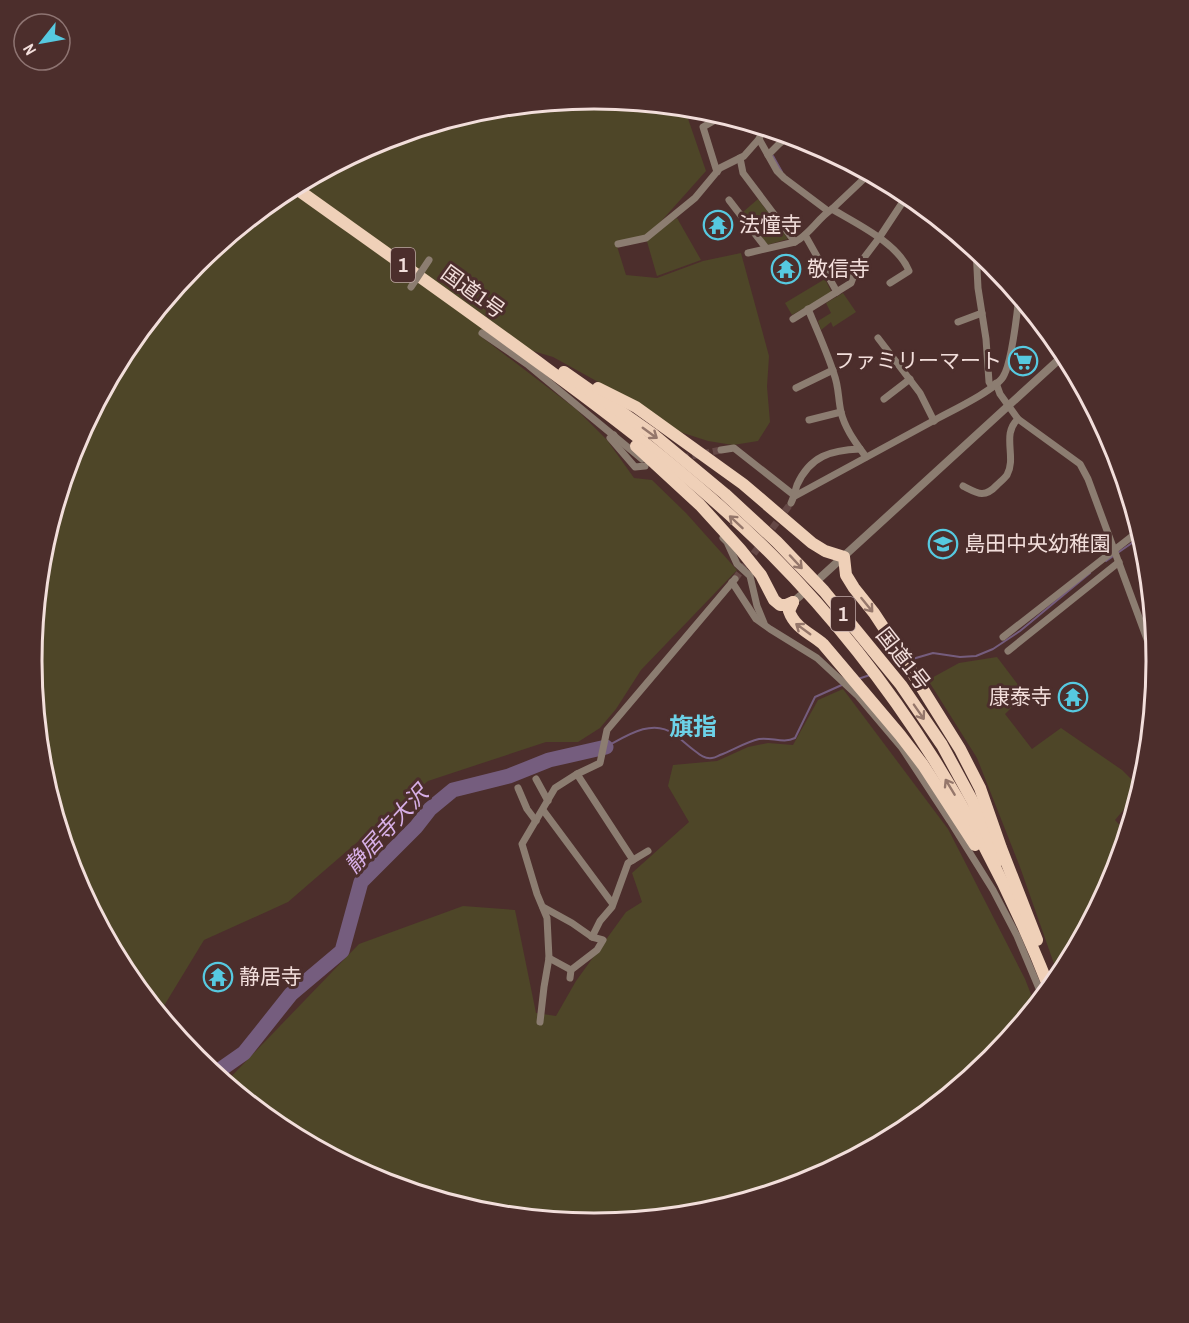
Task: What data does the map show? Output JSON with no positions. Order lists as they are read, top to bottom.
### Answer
{
  "streets": {
    "highway": ["1", "国道1号"]
  },
  "districts": ["旗指"],
  "water": ["静居寺大沢"],
  "places": {
    "temple": [
      "法憧寺",
      "敬信寺",
      "康泰寺",
      "静居寺"
    ],
    "supermarket": ["ファミリーマート"],
    "school or university": ["島田中央幼稚園"]
  },
  "north": "bottom left"
}
